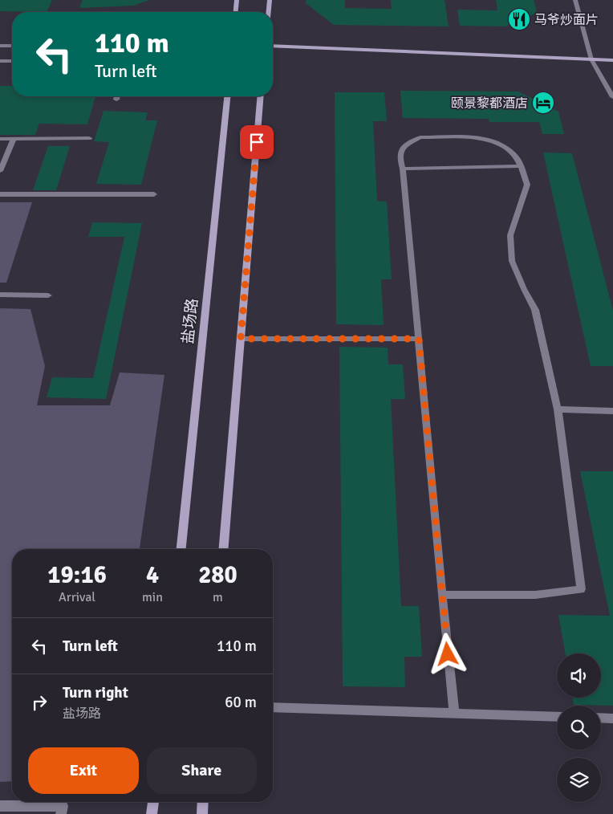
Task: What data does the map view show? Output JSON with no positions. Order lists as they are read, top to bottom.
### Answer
{
  "streets": {
    "main road": ["盐场路"]
  },
  "places": {
    "restaurant": ["马爷炒面片"],
    "hotel": ["颐景黎都酒店"]
  },
  "page": {
    "turn": ["110 m", "Turn left"],
    "eta": [
      "19:16",
      "Arrival",
      "4",
      "min",
      "280",
      "m"
    ],
    "list": [
      {
        "name": "Turn left",
        "value": "110 m"
      },
      {
        "name": "Turn right",
        "note": "盐场路",
        "value": "60 m"
      }
    ],
    "buttons": ["Exit", "Share"]
  }
}
